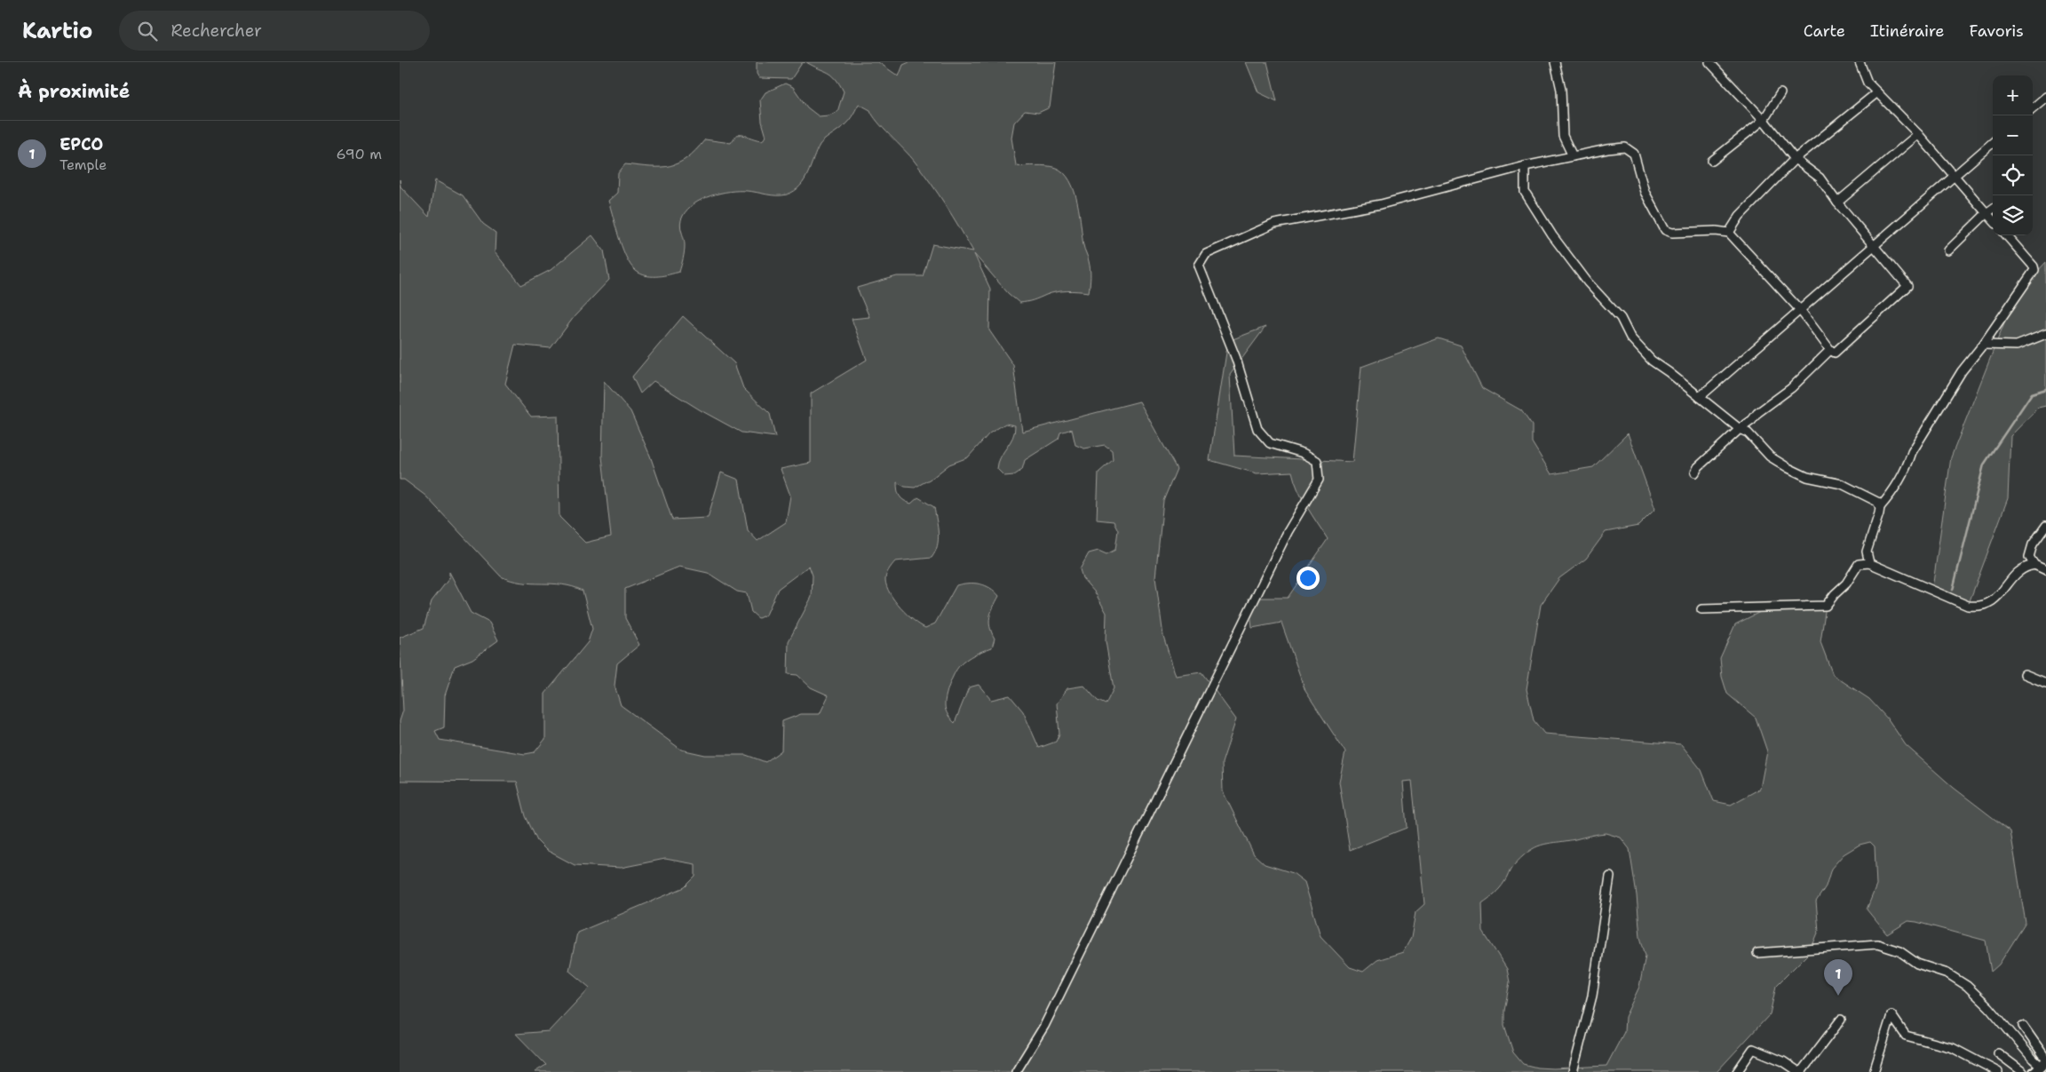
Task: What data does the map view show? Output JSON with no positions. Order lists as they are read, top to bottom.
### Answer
{
  "page": {
    "header": "Kartio",
    "search": "Rechercher",
    "nav": ["Carte", "Itinéraire", "Favoris"],
    "heading": "À proximité",
    "map_buttons": ["+", "−"],
    "list": [
      {
        "mark": "1",
        "name": "EPCO",
        "note": "Temple",
        "value": "690 m"
      }
    ],
    "pins": "1"
  }
}
